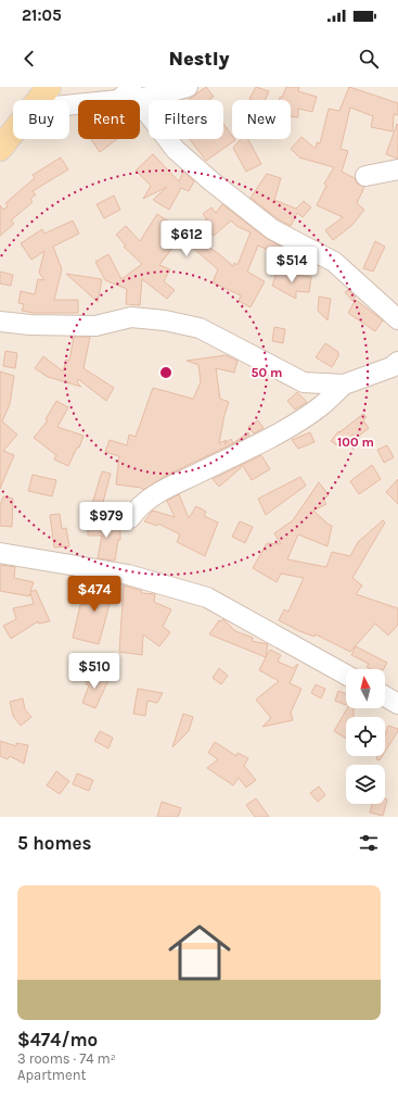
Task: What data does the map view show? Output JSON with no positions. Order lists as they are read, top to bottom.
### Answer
{
  "north": "top",
  "page": {
    "status": "21:05",
    "header": "Nestly",
    "chip": [
      "Buy",
      "Rent",
      "Filters",
      "New"
    ],
    "price": [
      "$612",
      "$514",
      "$979",
      "$474",
      "$510"
    ],
    "heading": "5 homes",
    "list": [
      {
        "name": "$474/mo",
        "note": "3 rooms · 74 m² · Apartment"
      }
    ]
  },
  "rings": ["50 m", "100 m"]
}
